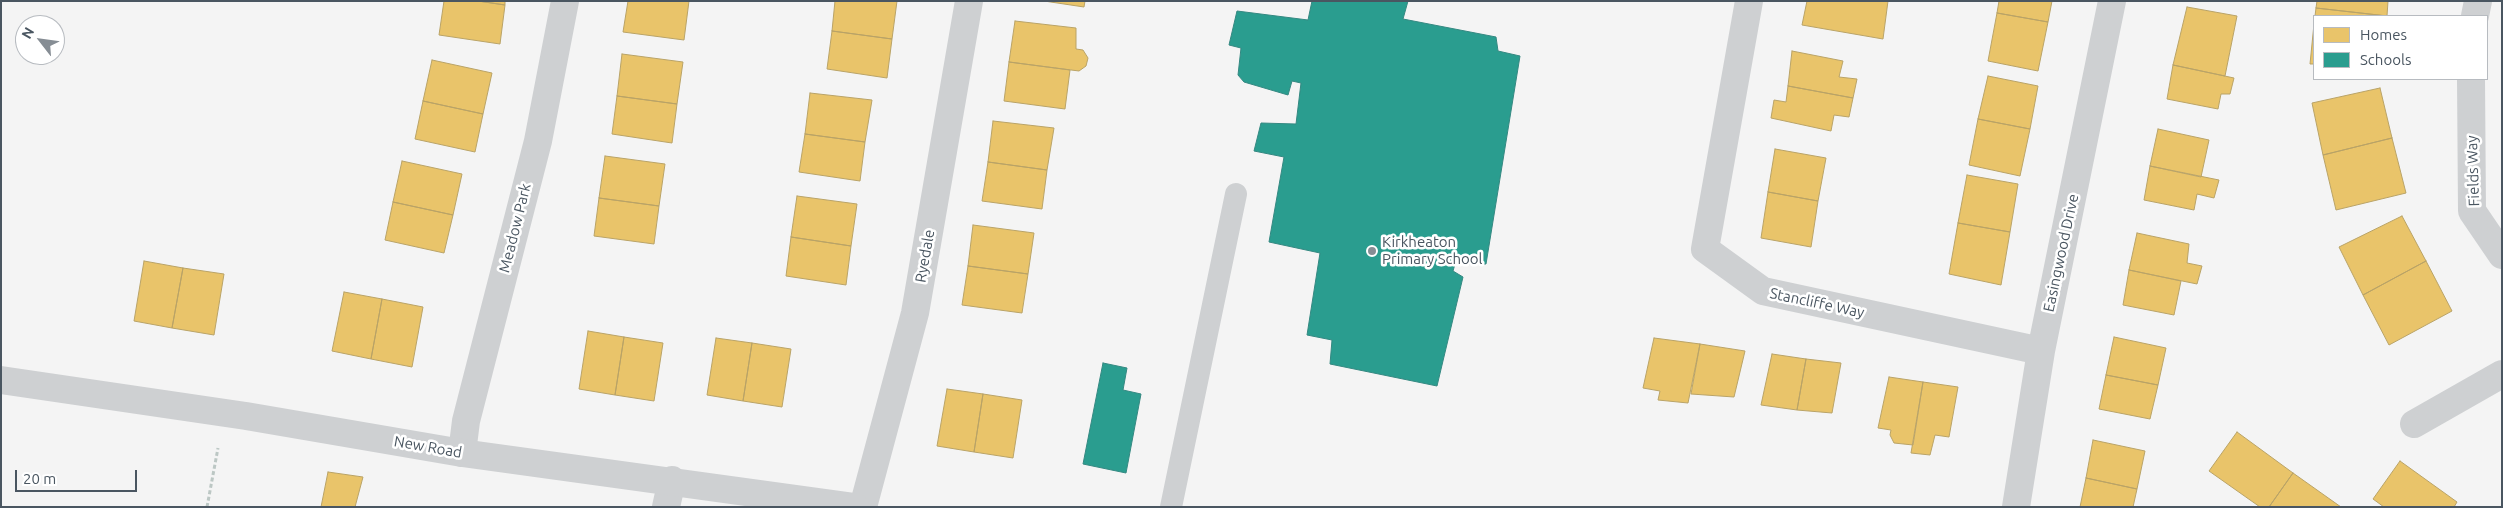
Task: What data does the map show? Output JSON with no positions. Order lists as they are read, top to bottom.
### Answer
{
  "streets": {
    "street": [
      "Fields Way",
      "Meadow Park",
      "Easingwood Drive",
      "Ryedale",
      "Stancliffe Way",
      "New Road"
    ]
  },
  "crossings": [
    ["Meadow Park", "New Road"],
    ["Easingwood Drive", "Stancliffe Way"]
  ],
  "places": ["Kirkheaton Primary School"],
  "legend": ["Homes", "Schools"],
  "scale_bar": "20 m",
  "north": "top left"
}
